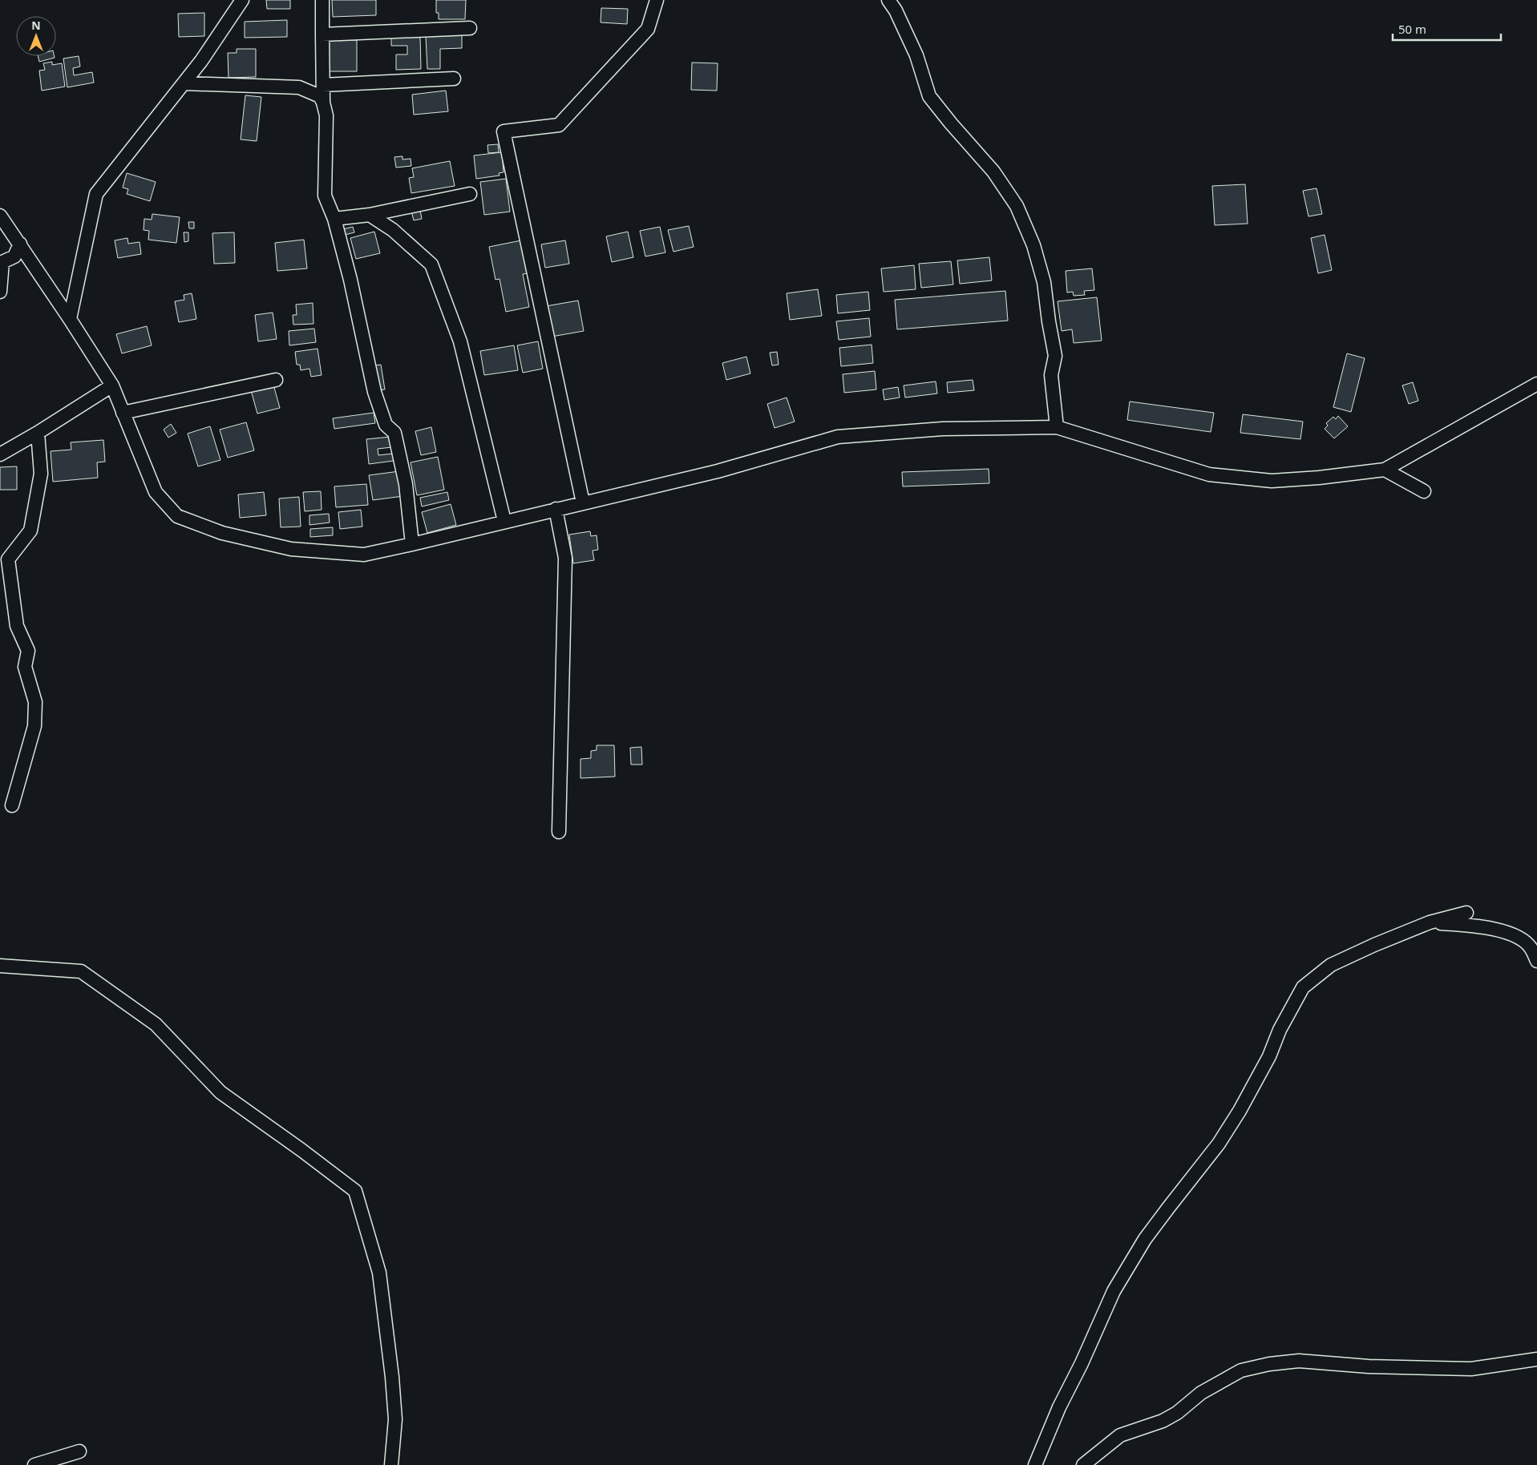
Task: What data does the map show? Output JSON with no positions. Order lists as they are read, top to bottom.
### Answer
{
  "scale_bar": "50 m",
  "north": "top"
}
